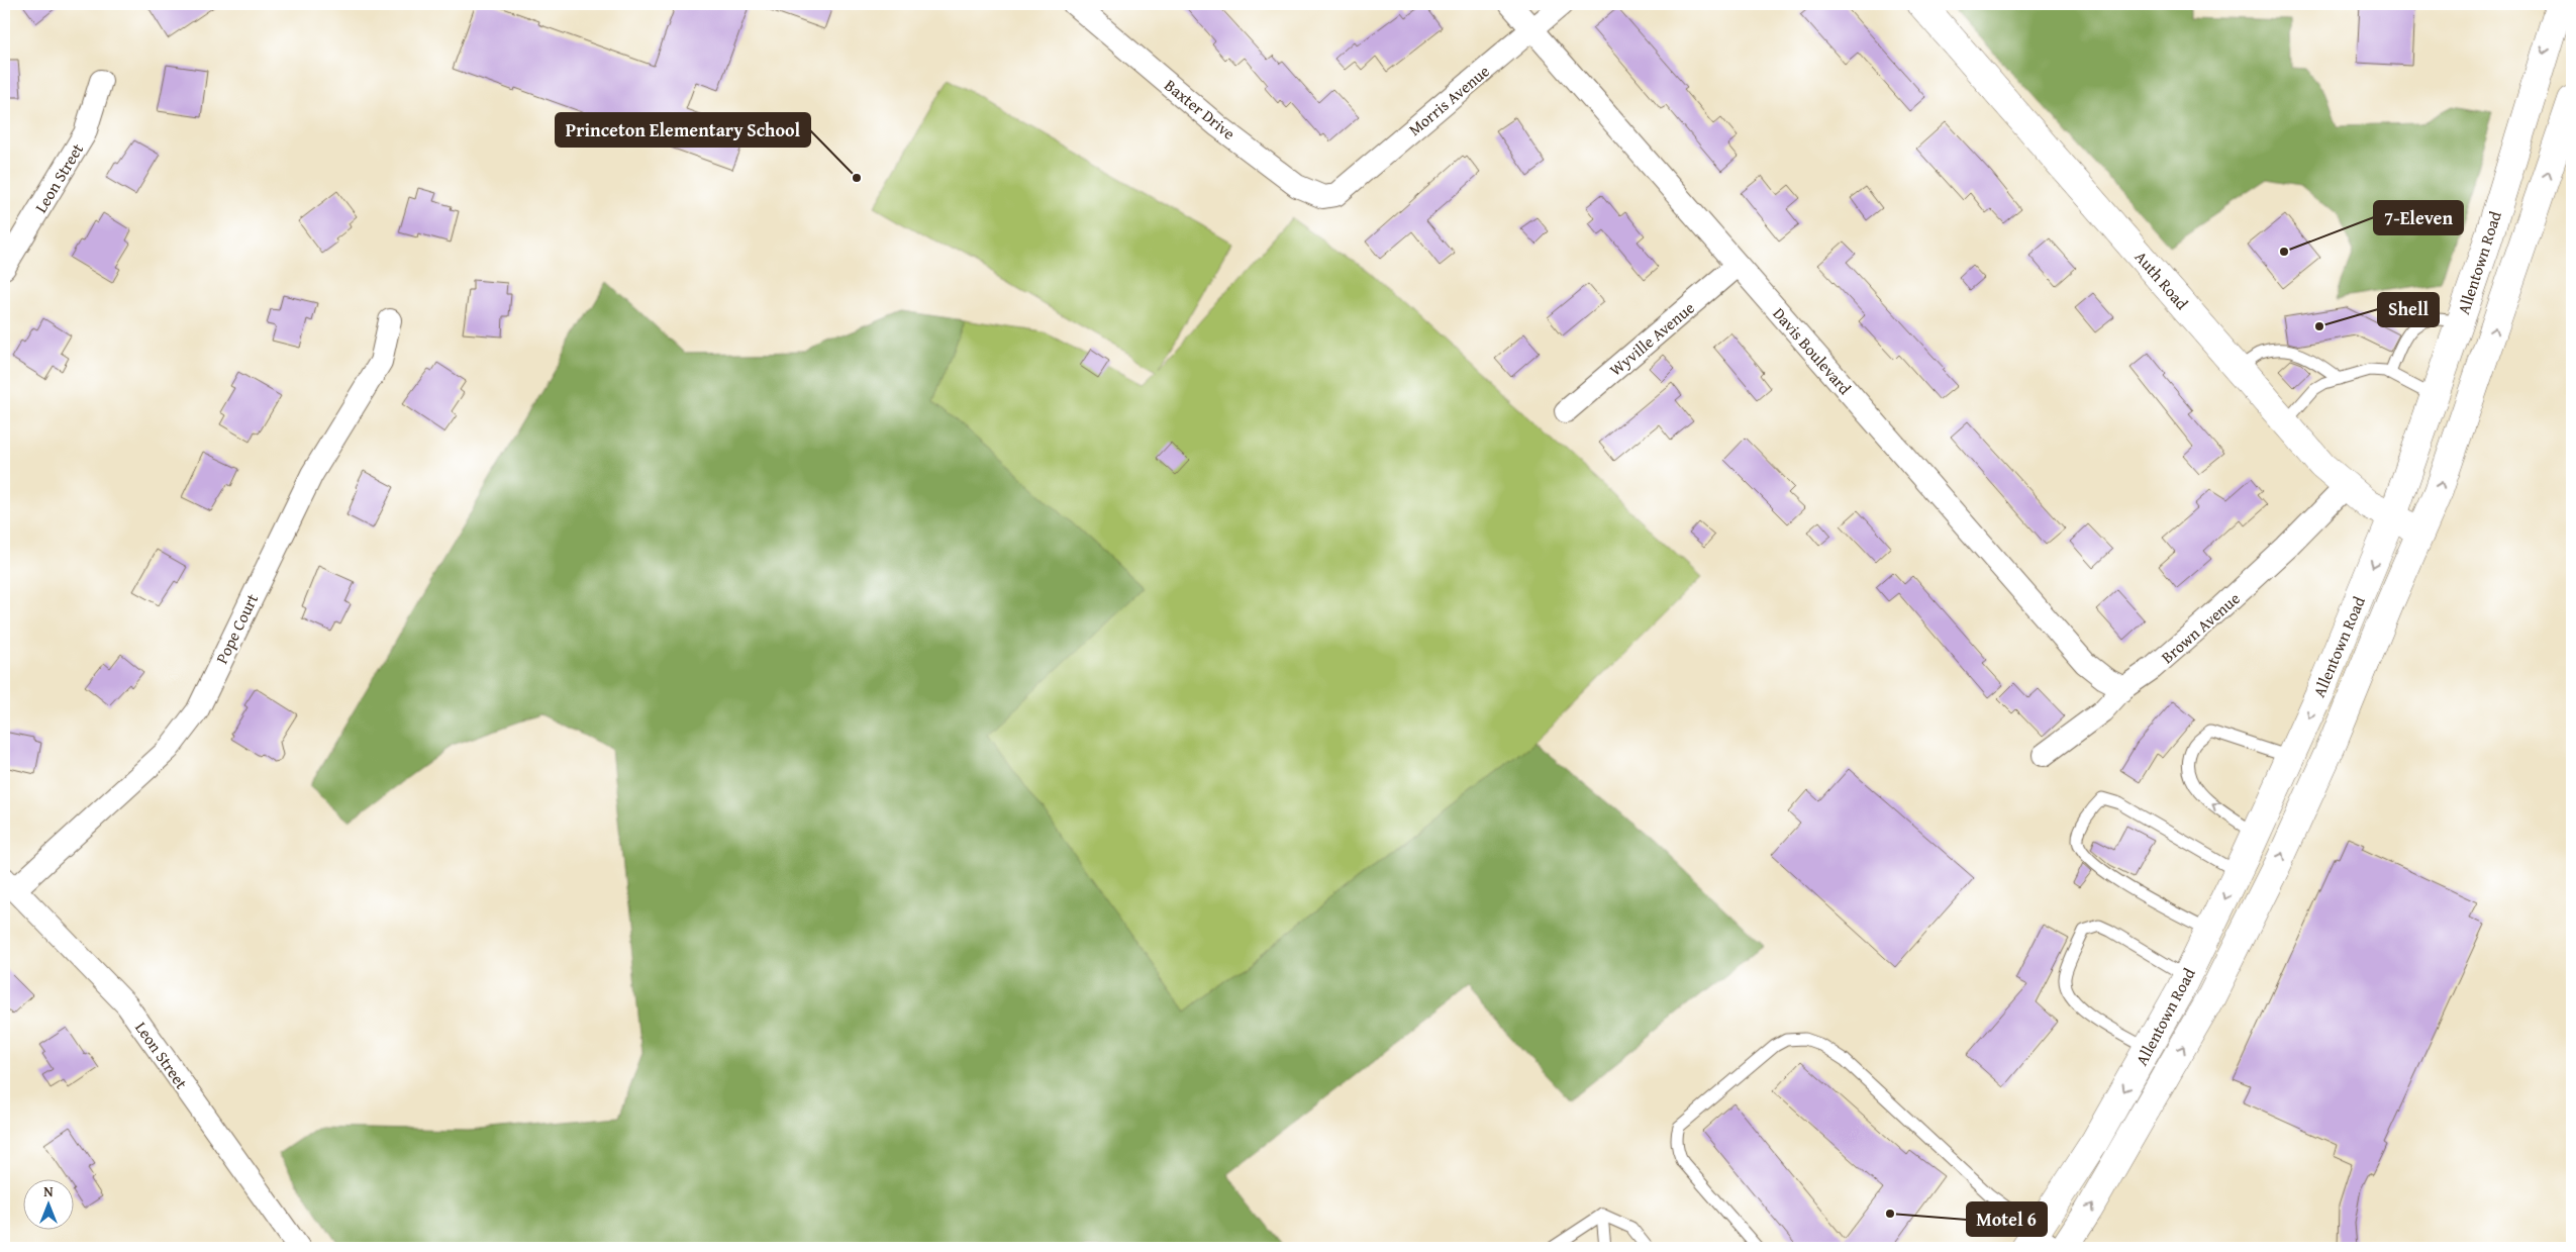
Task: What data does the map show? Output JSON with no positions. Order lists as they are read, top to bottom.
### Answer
{
  "streets": {
    "main road": ["Allentown Road", "Auth Road"],
    "street": [
      "Morris Avenue",
      "Baxter Drive",
      "Leon Street",
      "Wyville Avenue",
      "Davis Boulevard",
      "Brown Avenue",
      "Pope Court"
    ]
  },
  "crossings": [
    ["Morris Avenue", "Baxter Drive"],
    ["Morris Avenue", "Davis Boulevard"],
    ["Leon Street", "Pope Court"],
    ["Allentown Road", "Auth Road"],
    ["Auth Road", "Brown Avenue"],
    ["Wyville Avenue", "Davis Boulevard"],
    ["Davis Boulevard", "Brown Avenue"]
  ],
  "places": [
    "Princeton Elementary School",
    "7-Eleven",
    "Shell",
    "Motel 6"
  ],
  "north": "top"
}
